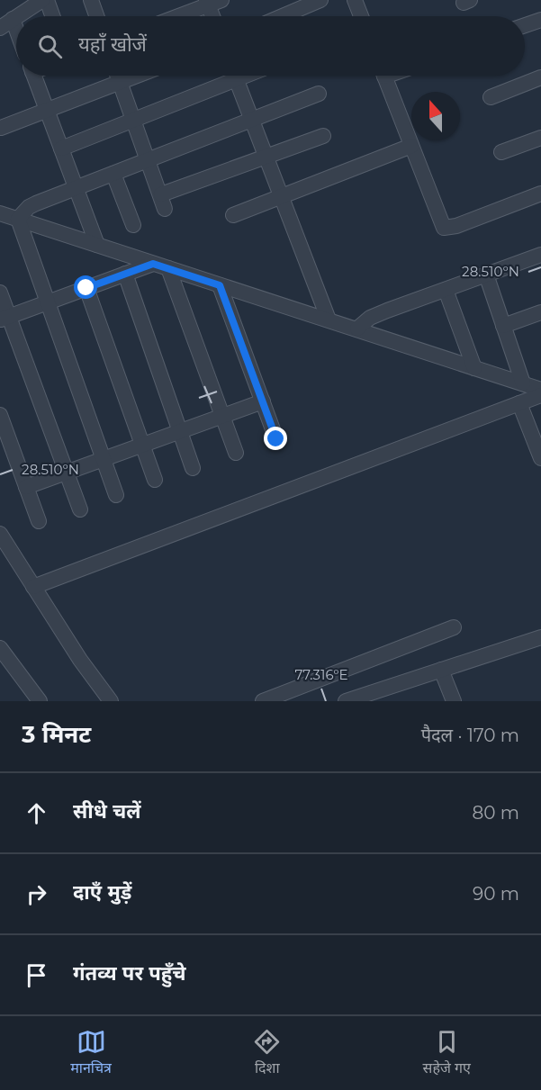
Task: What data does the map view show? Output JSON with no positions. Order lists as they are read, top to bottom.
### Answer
{
  "north": "top",
  "page": {
    "search": "यहाँ खोजें",
    "heading": ["3 मिनट", "पैदल · 170 m"],
    "list": [
      ["सीधे चलें", "80 m"],
      ["दाएँ मुड़ें", "90 m"],
      "गंतव्य पर पहुँचे"
    ],
    "nav": ["मानचित्र", "दिशा", "सहेजे गए"]
  },
  "coordinates": ["28.510°N", "77.316°E"]
}
